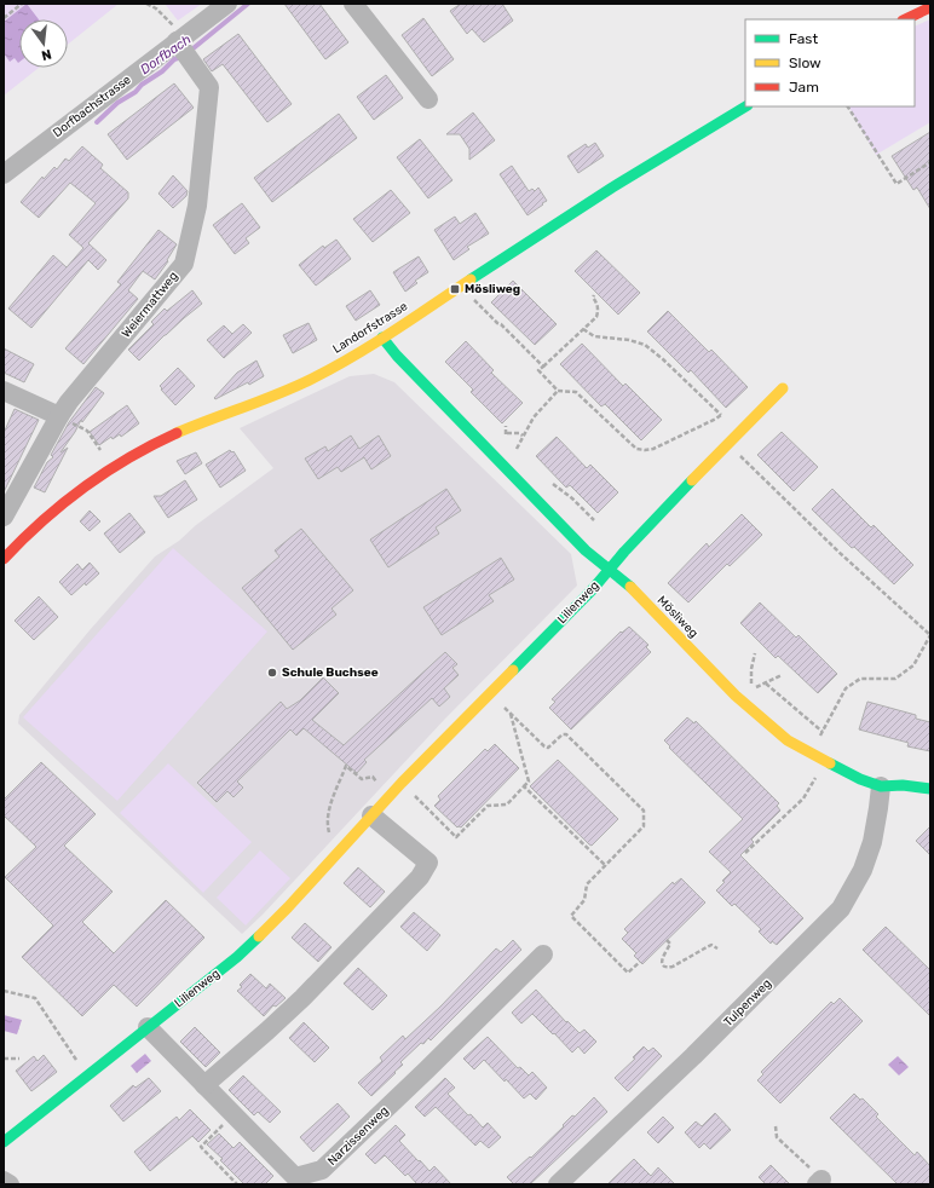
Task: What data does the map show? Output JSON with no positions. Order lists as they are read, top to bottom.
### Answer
{
  "streets": {
    "street": [
      "Dorfbachstrasse",
      "Weiermattweg",
      "Landorfstrasse",
      "Lilienweg",
      "Mösliweg",
      "Tulpenweg",
      "Narzissenweg"
    ]
  },
  "crossings": [
    ["Dorfbachstrasse", "Weiermattweg"],
    ["Landorfstrasse", "Mösliweg"],
    ["Lilienweg", "Mösliweg"],
    ["Lilienweg", "Narzissenweg"],
    ["Mösliweg", "Tulpenweg"]
  ],
  "water": ["Dorfbach"],
  "places": {
    "transit": ["Mösliweg"],
    "other": ["Schule Buchsee"]
  },
  "legend": ["Fast", "Slow", "Jam"],
  "north": "bottom"
}
